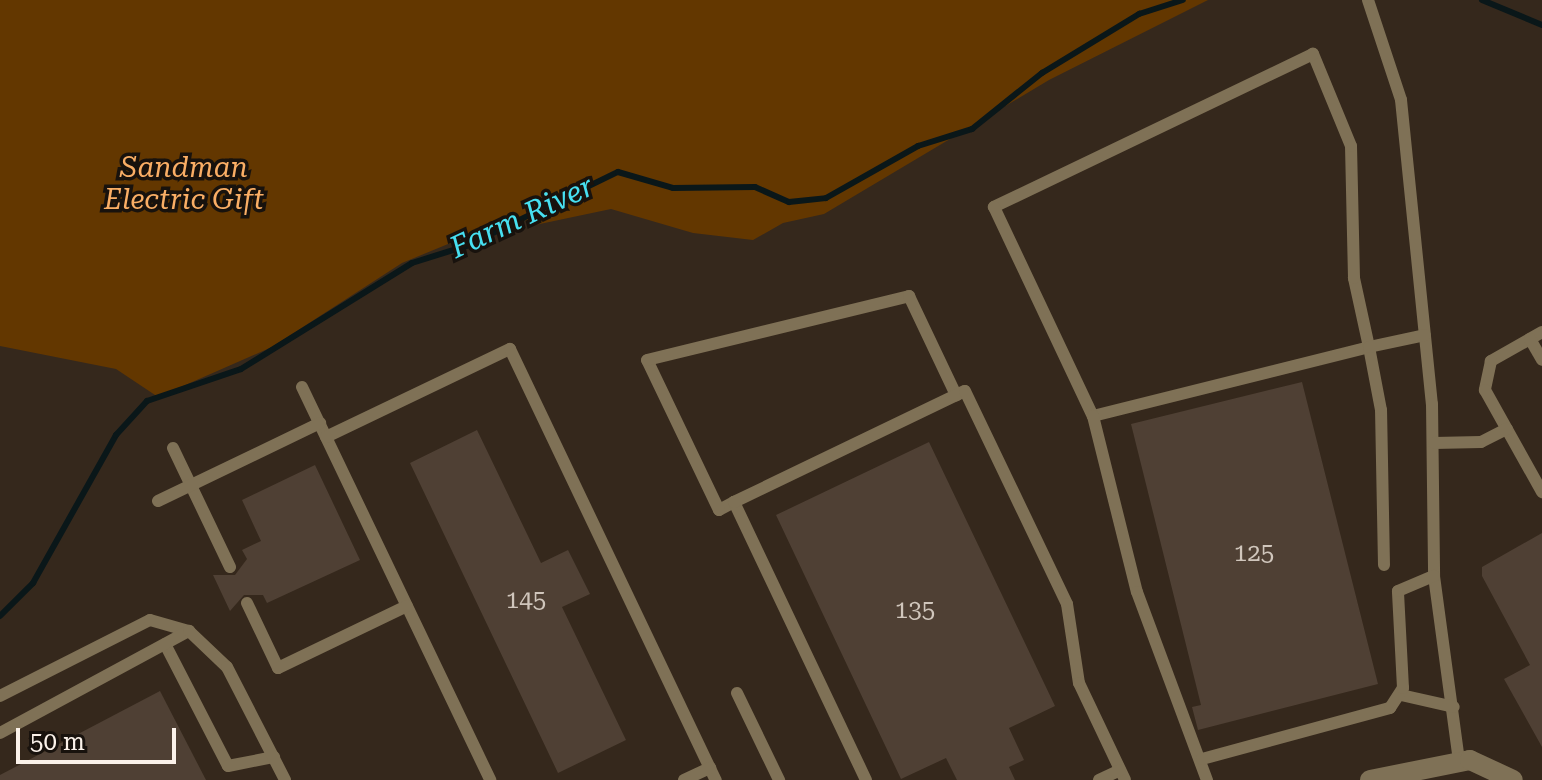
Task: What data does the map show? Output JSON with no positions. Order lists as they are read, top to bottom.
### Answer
{
  "water": ["Farm River"],
  "parks": ["Sandman Electric Gift"],
  "house_numbers": ["125", "145", "135"],
  "scale_bar": "50 m"
}
